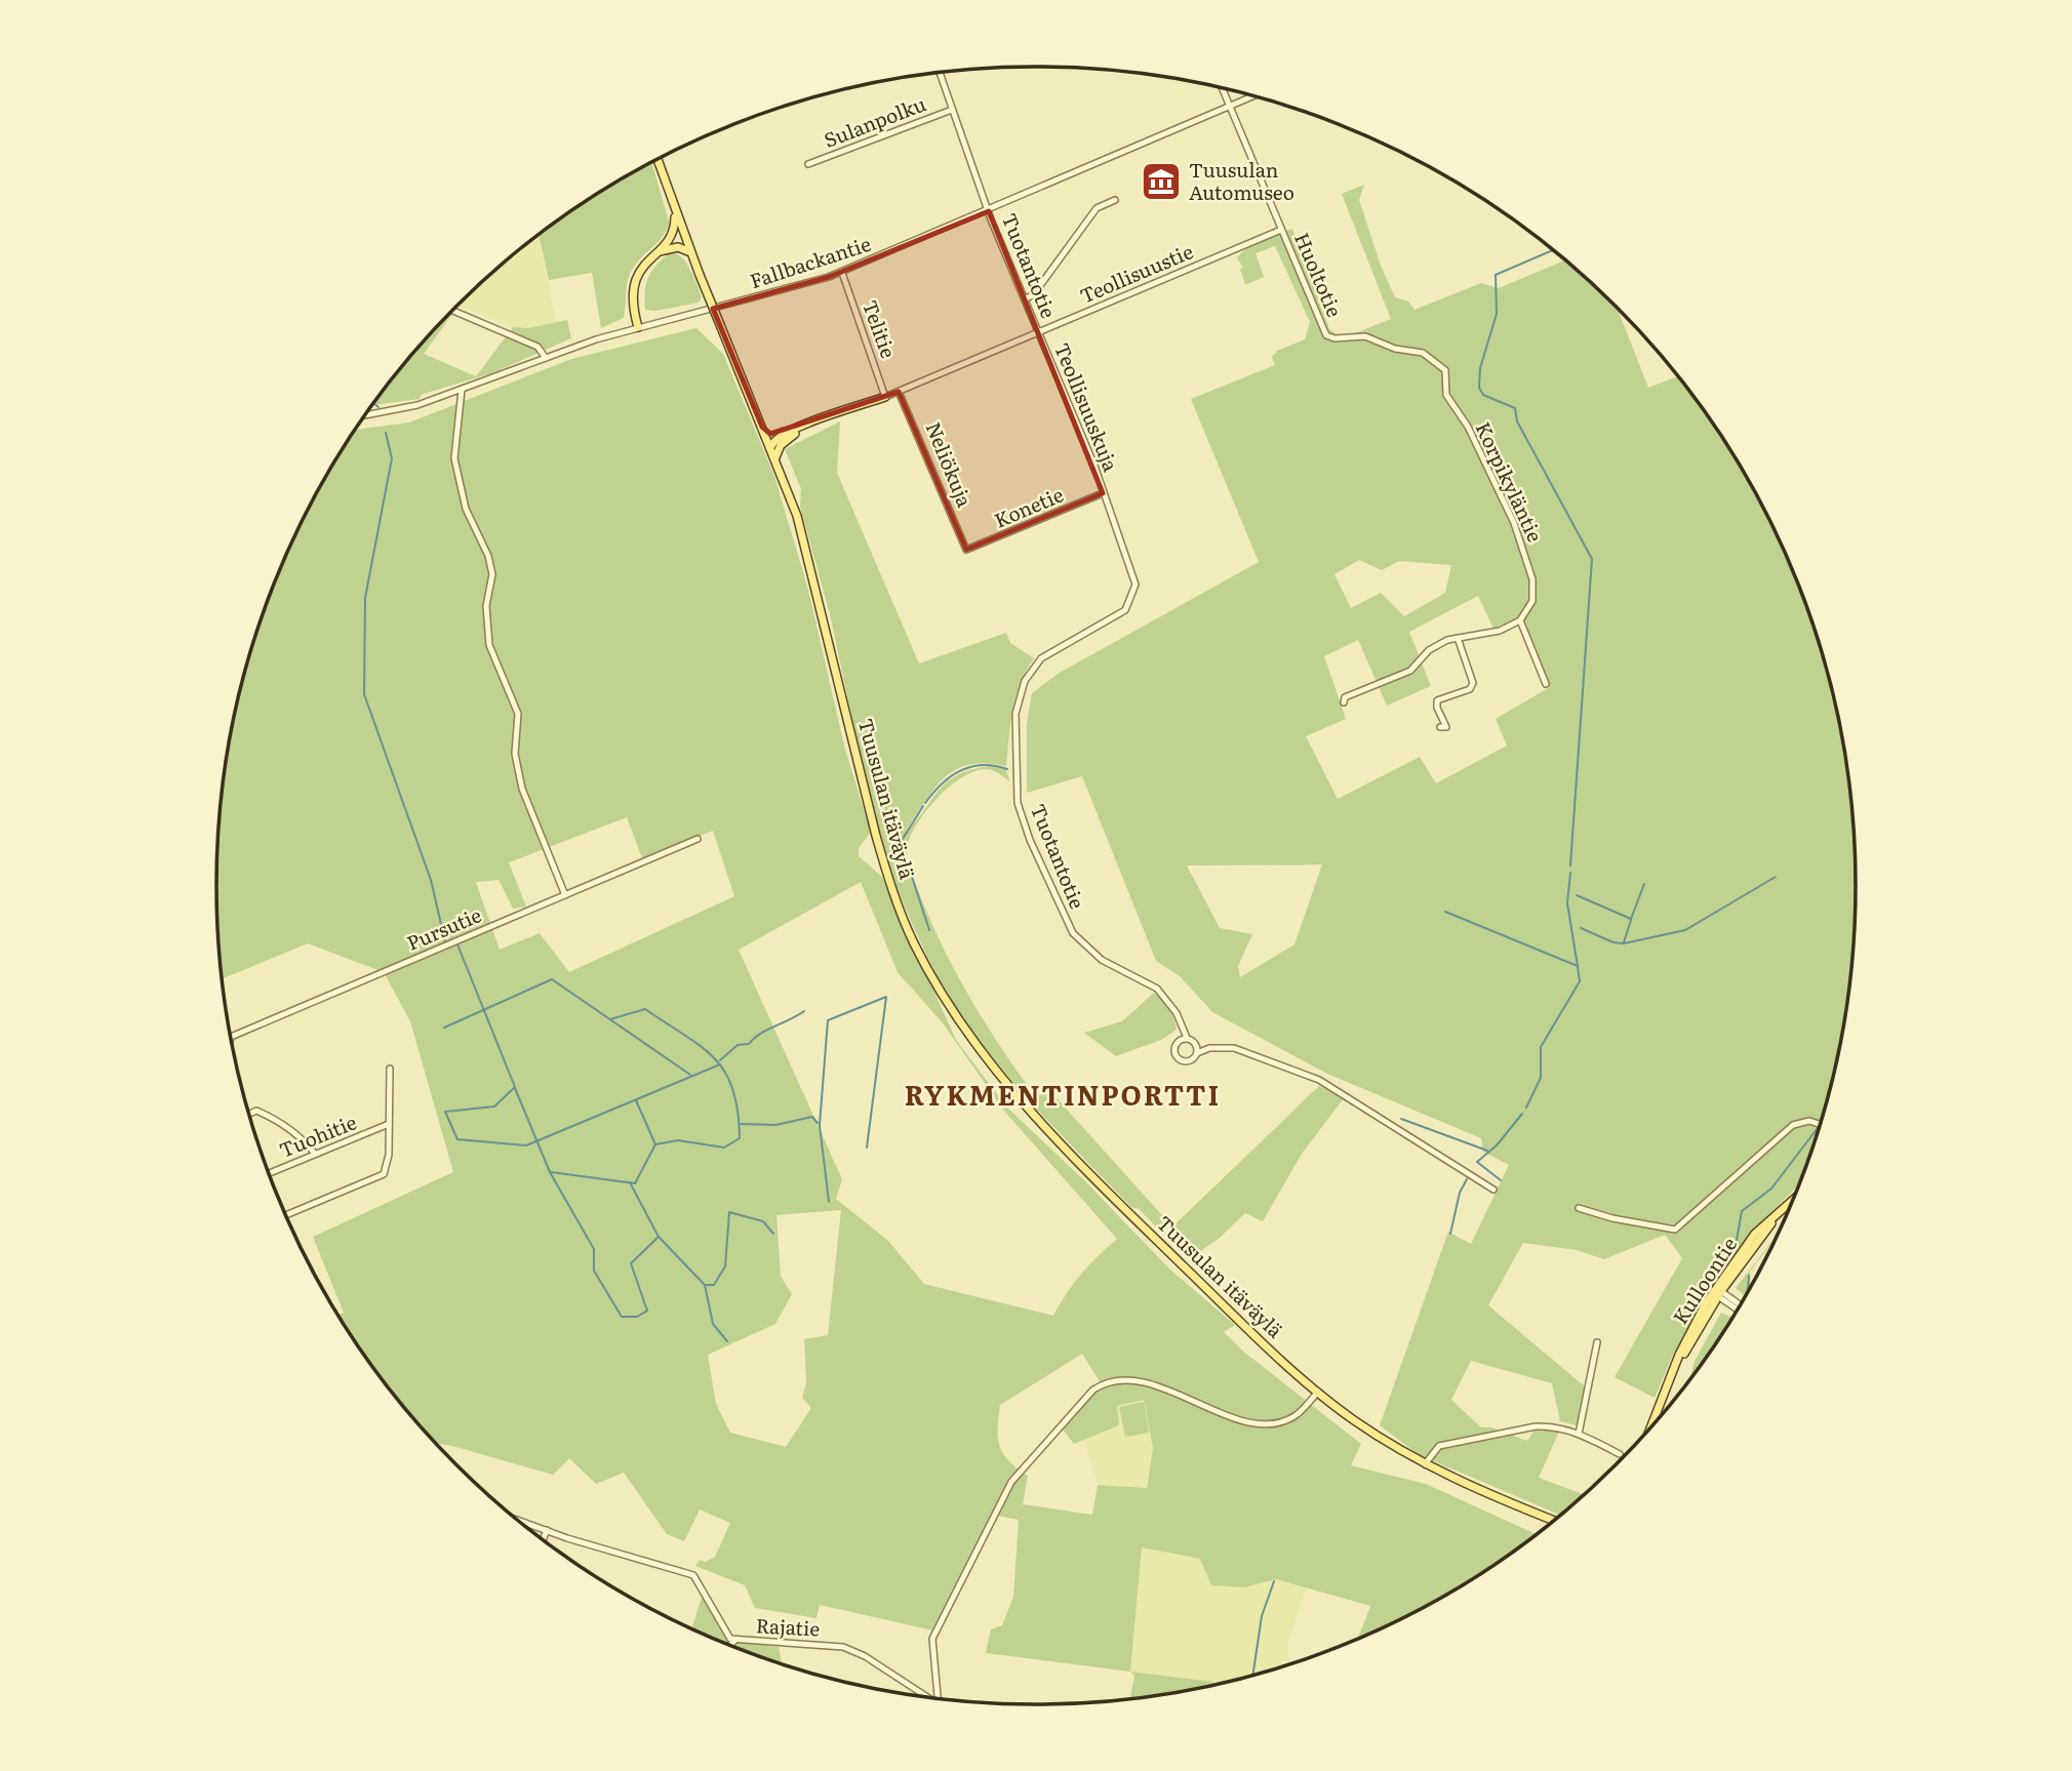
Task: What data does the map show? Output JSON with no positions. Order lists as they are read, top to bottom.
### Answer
{
  "streets": {
    "main road": ["Tuusulan itäväylä", "Kulloontie"],
    "street": [
      "Sulanpolku",
      "Fallbackantie",
      "Tuotantotie",
      "Teollisuustie",
      "Huoltotie",
      "Telitie",
      "Teollisuuskuja",
      "Neliökuja",
      "Korpikyläntie",
      "Konetie",
      "Pursutie",
      "Tuohitie",
      "Rajatie"
    ]
  },
  "crossings": [
    ["Sulanpolku", "Tuotantotie"],
    ["Fallbackantie", "Tuotantotie"],
    ["Fallbackantie", "Huoltotie"],
    ["Fallbackantie", "Telitie"],
    ["Tuotantotie", "Teollisuustie"],
    ["Tuotantotie", "Teollisuuskuja"],
    ["Tuotantotie", "Konetie"],
    ["Teollisuustie", "Huoltotie"],
    ["Teollisuustie", "Telitie"],
    ["Teollisuustie", "Teollisuuskuja"],
    ["Teollisuustie", "Neliökuja"],
    ["Huoltotie", "Korpikyläntie"],
    ["Teollisuuskuja", "Konetie"],
    ["Neliökuja", "Konetie"]
  ],
  "districts": ["RYKMENTINPORTTI"],
  "places": {
    "museum": ["Tuusulan Automuseo"]
  }
}
